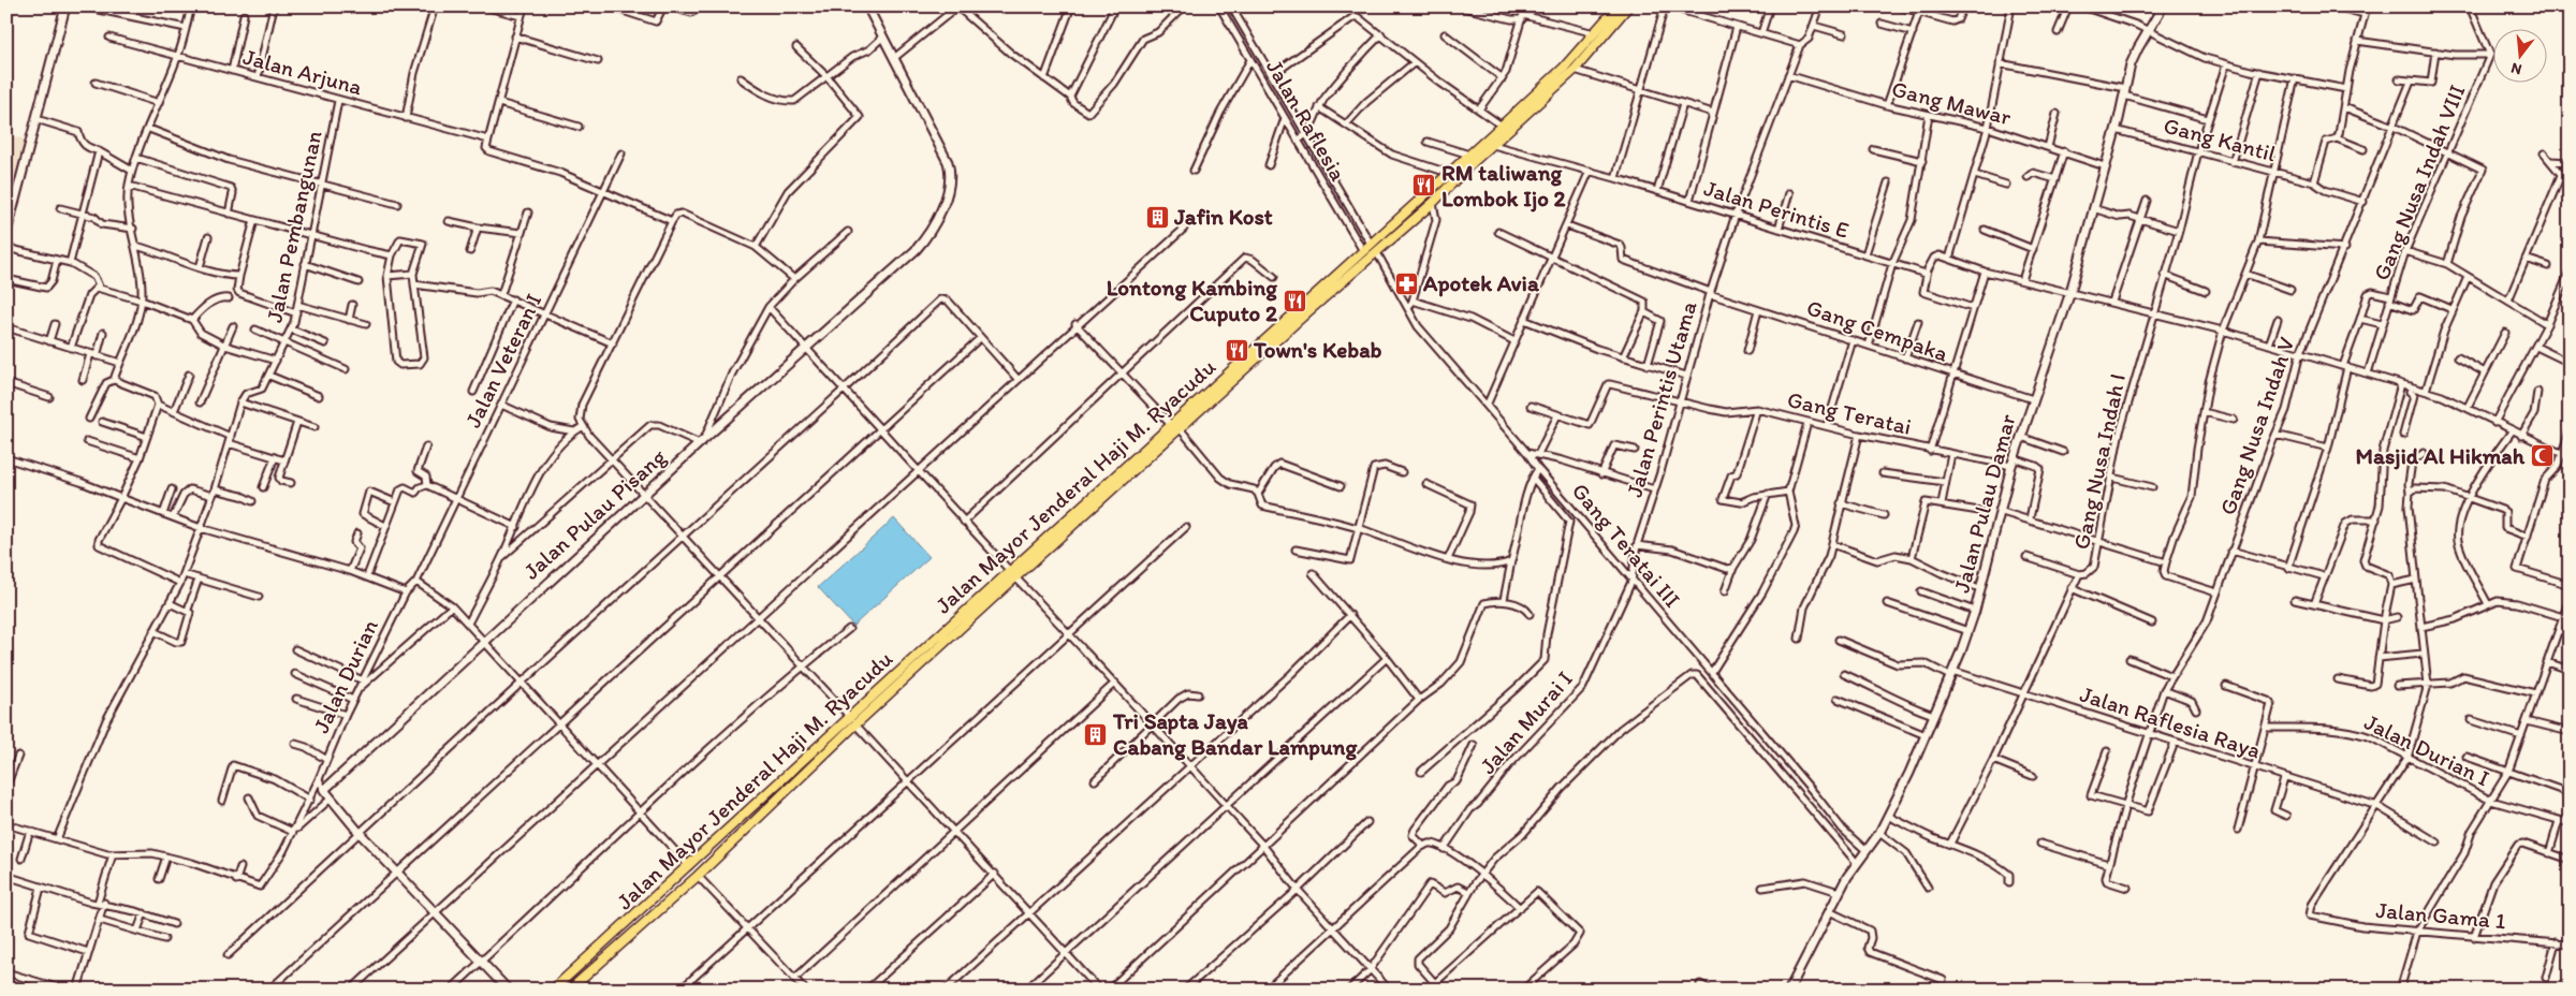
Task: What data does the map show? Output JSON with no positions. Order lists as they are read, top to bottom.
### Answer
{
  "streets": {
    "main road": ["Jalan Mayor Jenderal Haji M. Ryacudu"],
    "street": [
      "Jalan Arjuna",
      "Gang Mawar",
      "Jalan Raflesia",
      "Gang Kantil",
      "Gang Nusa Indah VIII",
      "Jalan Perintis E",
      "Jalan Pembangunan",
      "Gang Cempaka",
      "Jalan Veteran I",
      "Jalan Perintis Utama",
      "Gang Teratai",
      "Gang Nusa Indah V",
      "Gang Nusa Indah I",
      "Jalan Pulau Damar",
      "Jalan Pulau Pisang",
      "Gang Teratai III",
      "Jalan Durian",
      "Jalan Murai I",
      "Jalan Raflesia Raya",
      "Jalan Durian I",
      "Jalan Gama 1"
    ]
  },
  "crossings": [
    ["Jalan Arjuna", "Jalan Pembangunan"],
    ["Gang Mawar", "Jalan Perintis Utama"],
    ["Gang Mawar", "Jalan Pulau Damar"],
    ["Jalan Raflesia", "Jalan Mayor Jenderal Haji M. Ryacudu"],
    ["Jalan Raflesia", "Gang Teratai III"],
    ["Gang Kantil", "Gang Nusa Indah V"],
    ["Gang Kantil", "Gang Nusa Indah I"],
    ["Gang Kantil", "Jalan Pulau Damar"],
    ["Jalan Perintis E", "Jalan Perintis Utama"],
    ["Jalan Perintis E", "Jalan Mayor Jenderal Haji M. Ryacudu"],
    ["Gang Cempaka", "Jalan Perintis Utama"],
    ["Gang Cempaka", "Jalan Pulau Damar"],
    ["Jalan Veteran I", "Jalan Durian"],
    ["Jalan Perintis Utama", "Gang Teratai"],
    ["Jalan Perintis Utama", "Gang Teratai III"],
    ["Jalan Perintis Utama", "Jalan Murai I"],
    ["Gang Teratai", "Jalan Pulau Damar"],
    ["Gang Nusa Indah V", "Jalan Raflesia Raya"],
    ["Gang Nusa Indah I", "Jalan Raflesia Raya"],
    ["Jalan Mayor Jenderal Haji M. Ryacudu", "Gang Teratai III"],
    ["Jalan Pulau Damar", "Gang Teratai III"],
    ["Jalan Pulau Damar", "Jalan Raflesia Raya"],
    ["Gang Teratai III", "Jalan Murai I"],
    ["Jalan Raflesia Raya", "Jalan Gama 1"]
  ],
  "places": {
    "restaurant": ["RM taliwang Lombok Ijo 2", "Lontong Kambing Cuputo 2", "Town's Kebab"],
    "building": ["Jafin Kost", "Tri Sapta Jaya Cabang Bandar Lampung"],
    "pharmacy": ["Apotek Avia"],
    "mosque": ["Masjid Al Hikmah"]
  },
  "north": "bottom"
}
